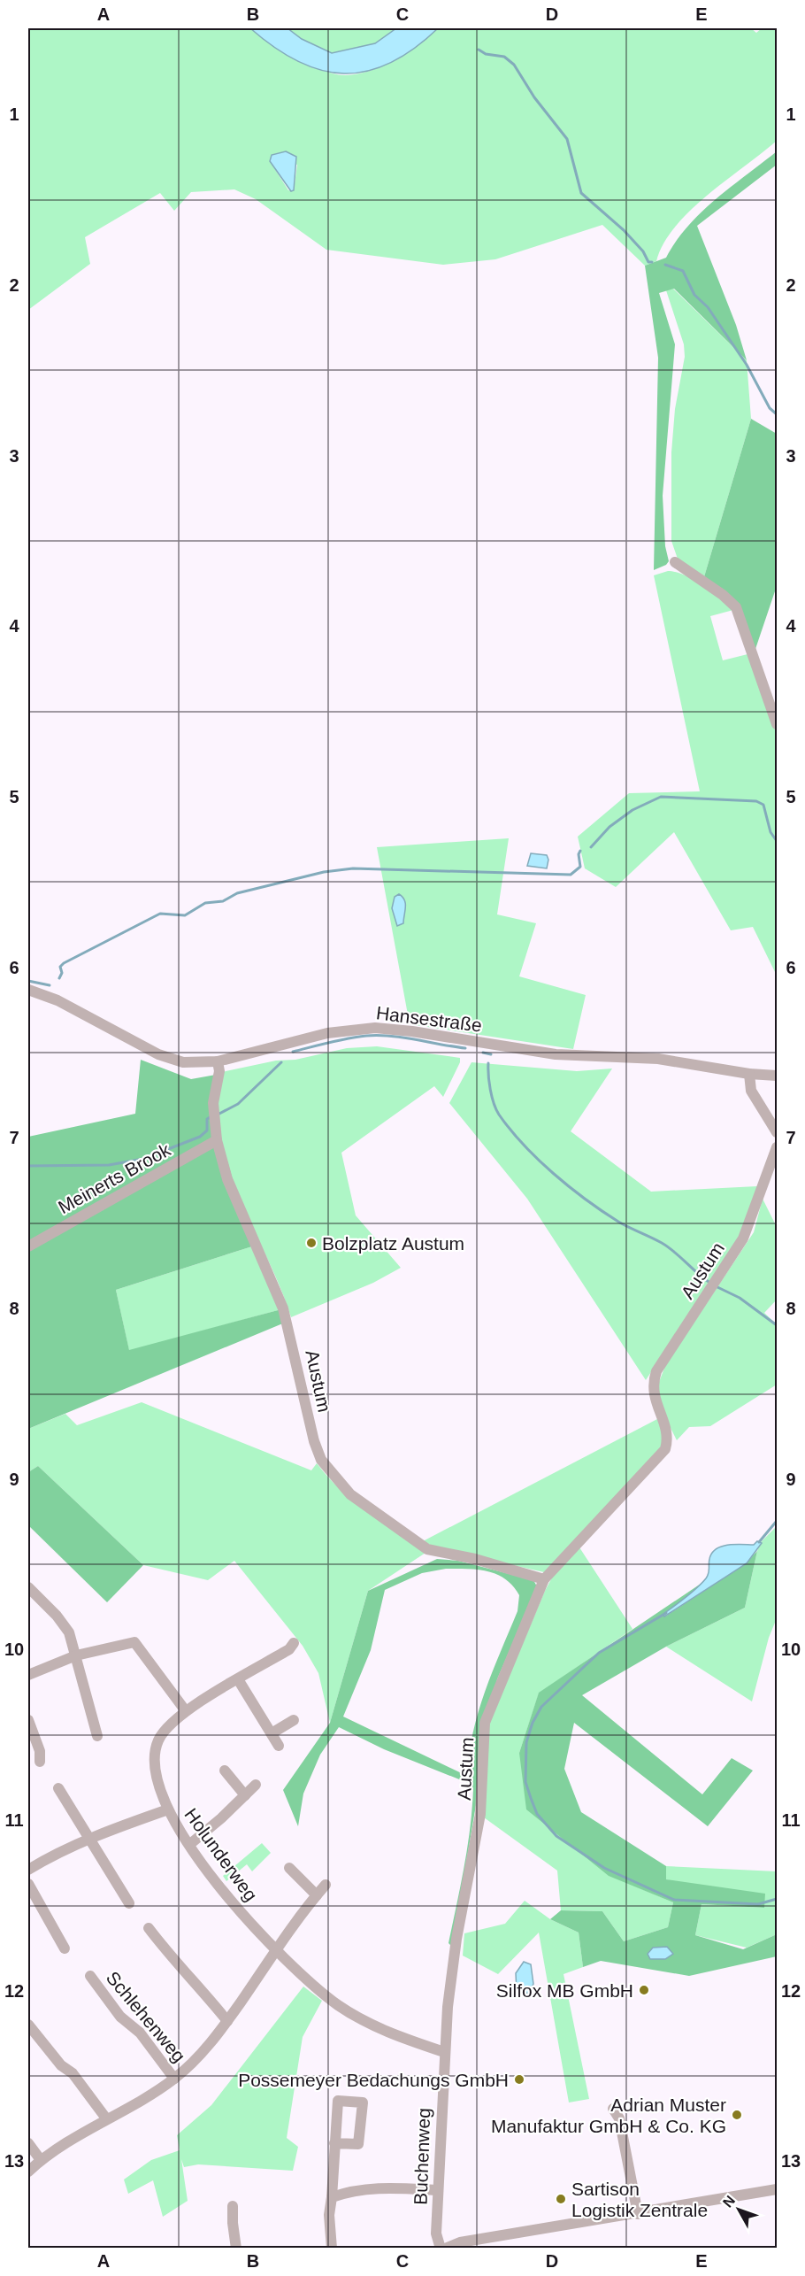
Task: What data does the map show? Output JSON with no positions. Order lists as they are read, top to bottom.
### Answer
{
  "streets": {
    "street": [
      "Hansestraße",
      "Meinerts Brook",
      "Austum",
      "Holunderweg",
      "Schlehenweg",
      "Buchenweg"
    ]
  },
  "crossings": [
    ["Hansestraße", "Austum"],
    ["Meinerts Brook", "Austum"],
    ["Austum", "Buchenweg"],
    ["Holunderweg", "Schlehenweg"],
    ["Holunderweg", "Buchenweg"]
  ],
  "places": [
    "Bolzplatz Austum",
    "Silfox MB GmbH",
    "Possemeyer Bedachungs GmbH",
    "Adrian Muster Manufaktur GmbH & Co. KG",
    "Sartison Logistik Zentrale"
  ],
  "north": "top left",
  "grid": {
    "columns": [
      "A",
      "B",
      "C",
      "D",
      "E"
    ],
    "rows": [
      "1",
      "2",
      "3",
      "4",
      "5",
      "6",
      "7",
      "8",
      "9",
      "10",
      "11",
      "12",
      "13"
    ]
  }
}
